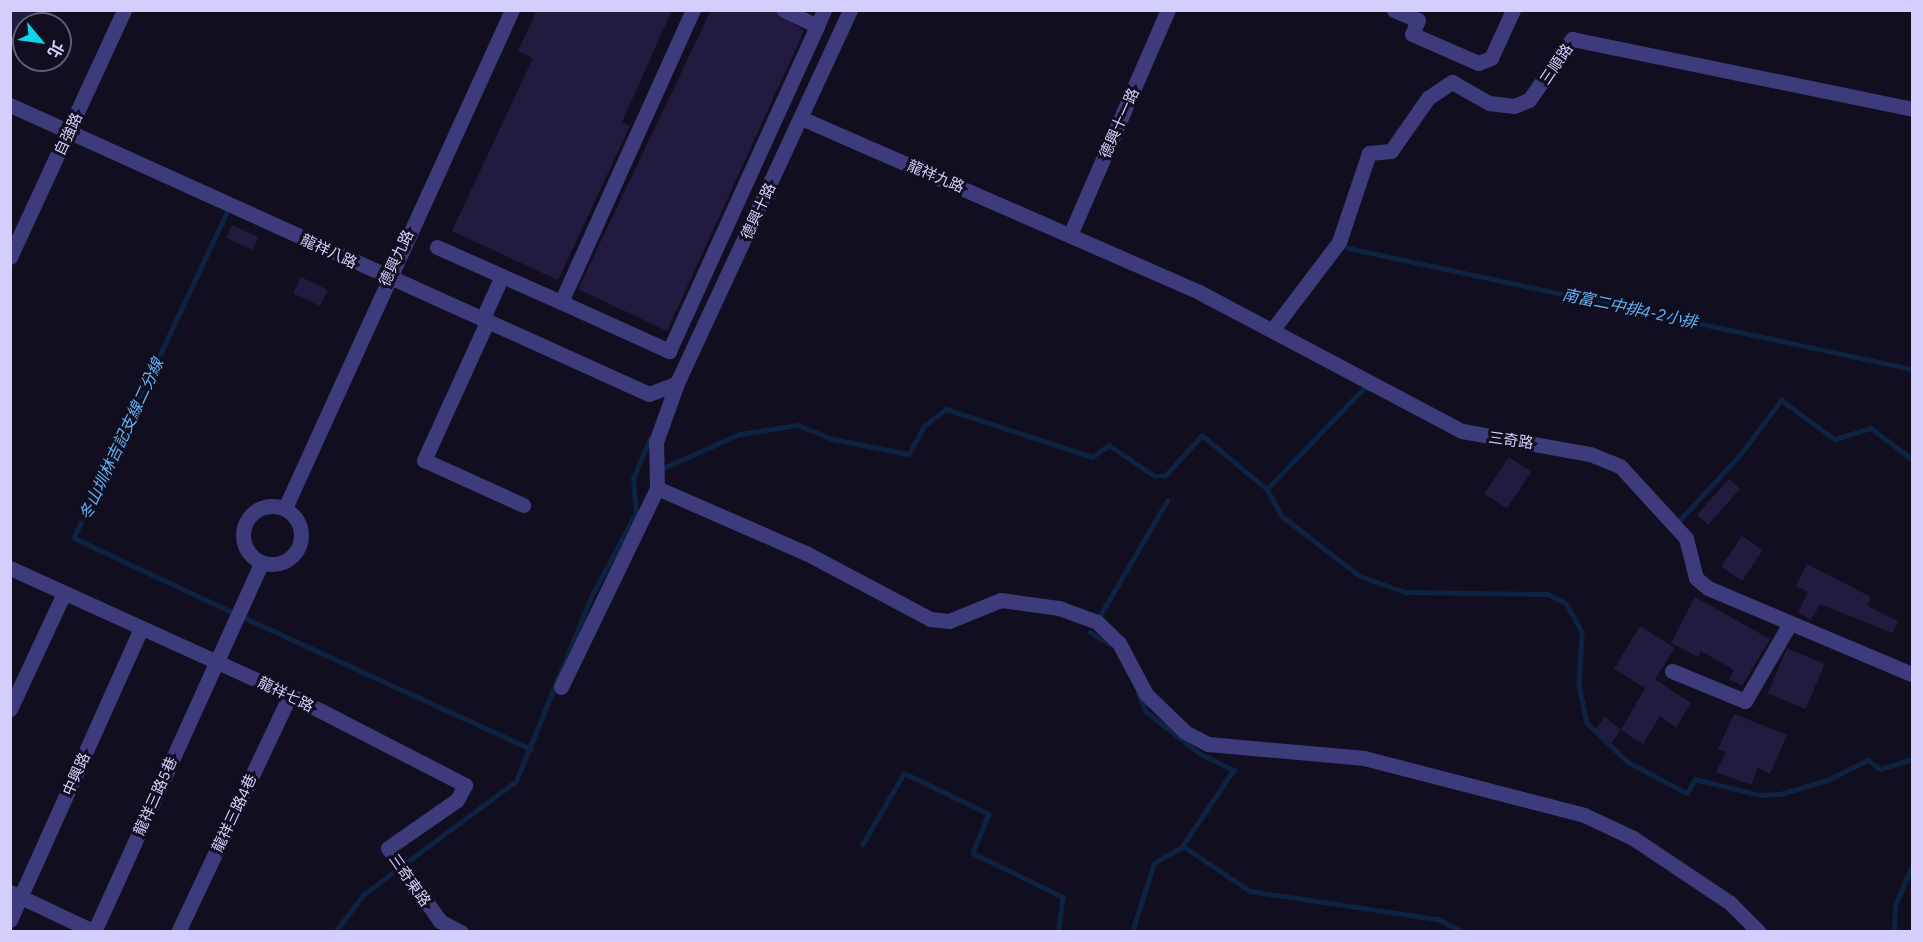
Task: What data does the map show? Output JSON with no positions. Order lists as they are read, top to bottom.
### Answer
{
  "streets": {
    "street": [
      "三順路",
      "德興十一路",
      "自強路",
      "龍祥九路",
      "德興十路",
      "龍祥八路",
      "德興九路",
      "三奇路",
      "龍祥七路",
      "中興路",
      "龍祥三路5巷",
      "龍祥三路4巷",
      "三奇東路"
    ]
  },
  "crossings": [
    ["三順路", "三奇路"],
    ["德興十一路", "龍祥九路"],
    ["德興十一路", "三奇路"],
    ["自強路", "龍祥八路"],
    ["龍祥九路", "德興十路"],
    ["龍祥九路", "三奇路"],
    ["德興十路", "龍祥八路"],
    ["龍祥八路", "德興九路"],
    ["龍祥七路", "中興路"],
    ["龍祥七路", "龍祥三路5巷"],
    ["龍祥七路", "龍祥三路4巷"],
    ["龍祥七路", "三奇東路"]
  ],
  "water": ["南富二中排4-2小排", "冬山圳林吉記支線二分線"],
  "north": "bottom right"
}
